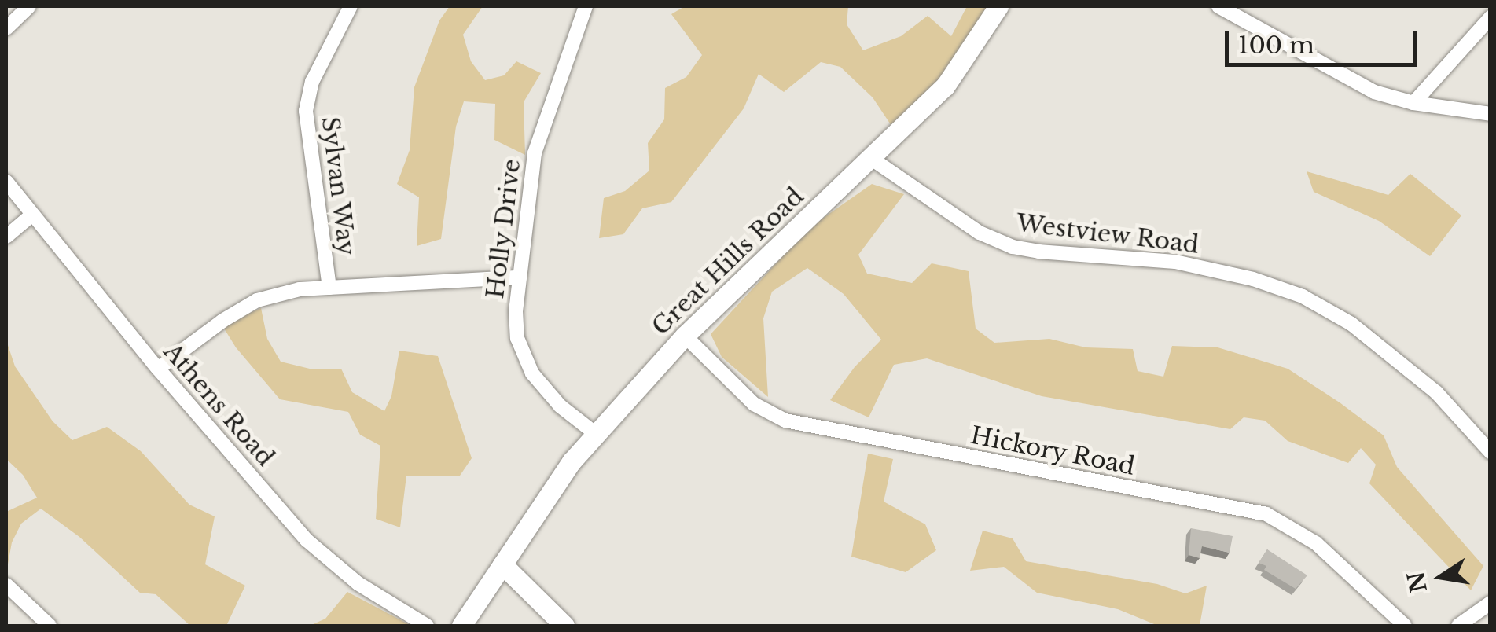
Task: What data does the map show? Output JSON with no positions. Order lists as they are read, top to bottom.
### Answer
{
  "streets": {
    "street": [
      "Sylvan Way",
      "Holly Drive",
      "Westview Road",
      "Great Hills Road",
      "Athens Road",
      "Hickory Road"
    ]
  },
  "crossings": [
    ["Holly Drive", "Great Hills Road"],
    ["Westview Road", "Great Hills Road"],
    ["Great Hills Road", "Hickory Road"]
  ],
  "scale_bar": "100 m",
  "north": "left"
}
